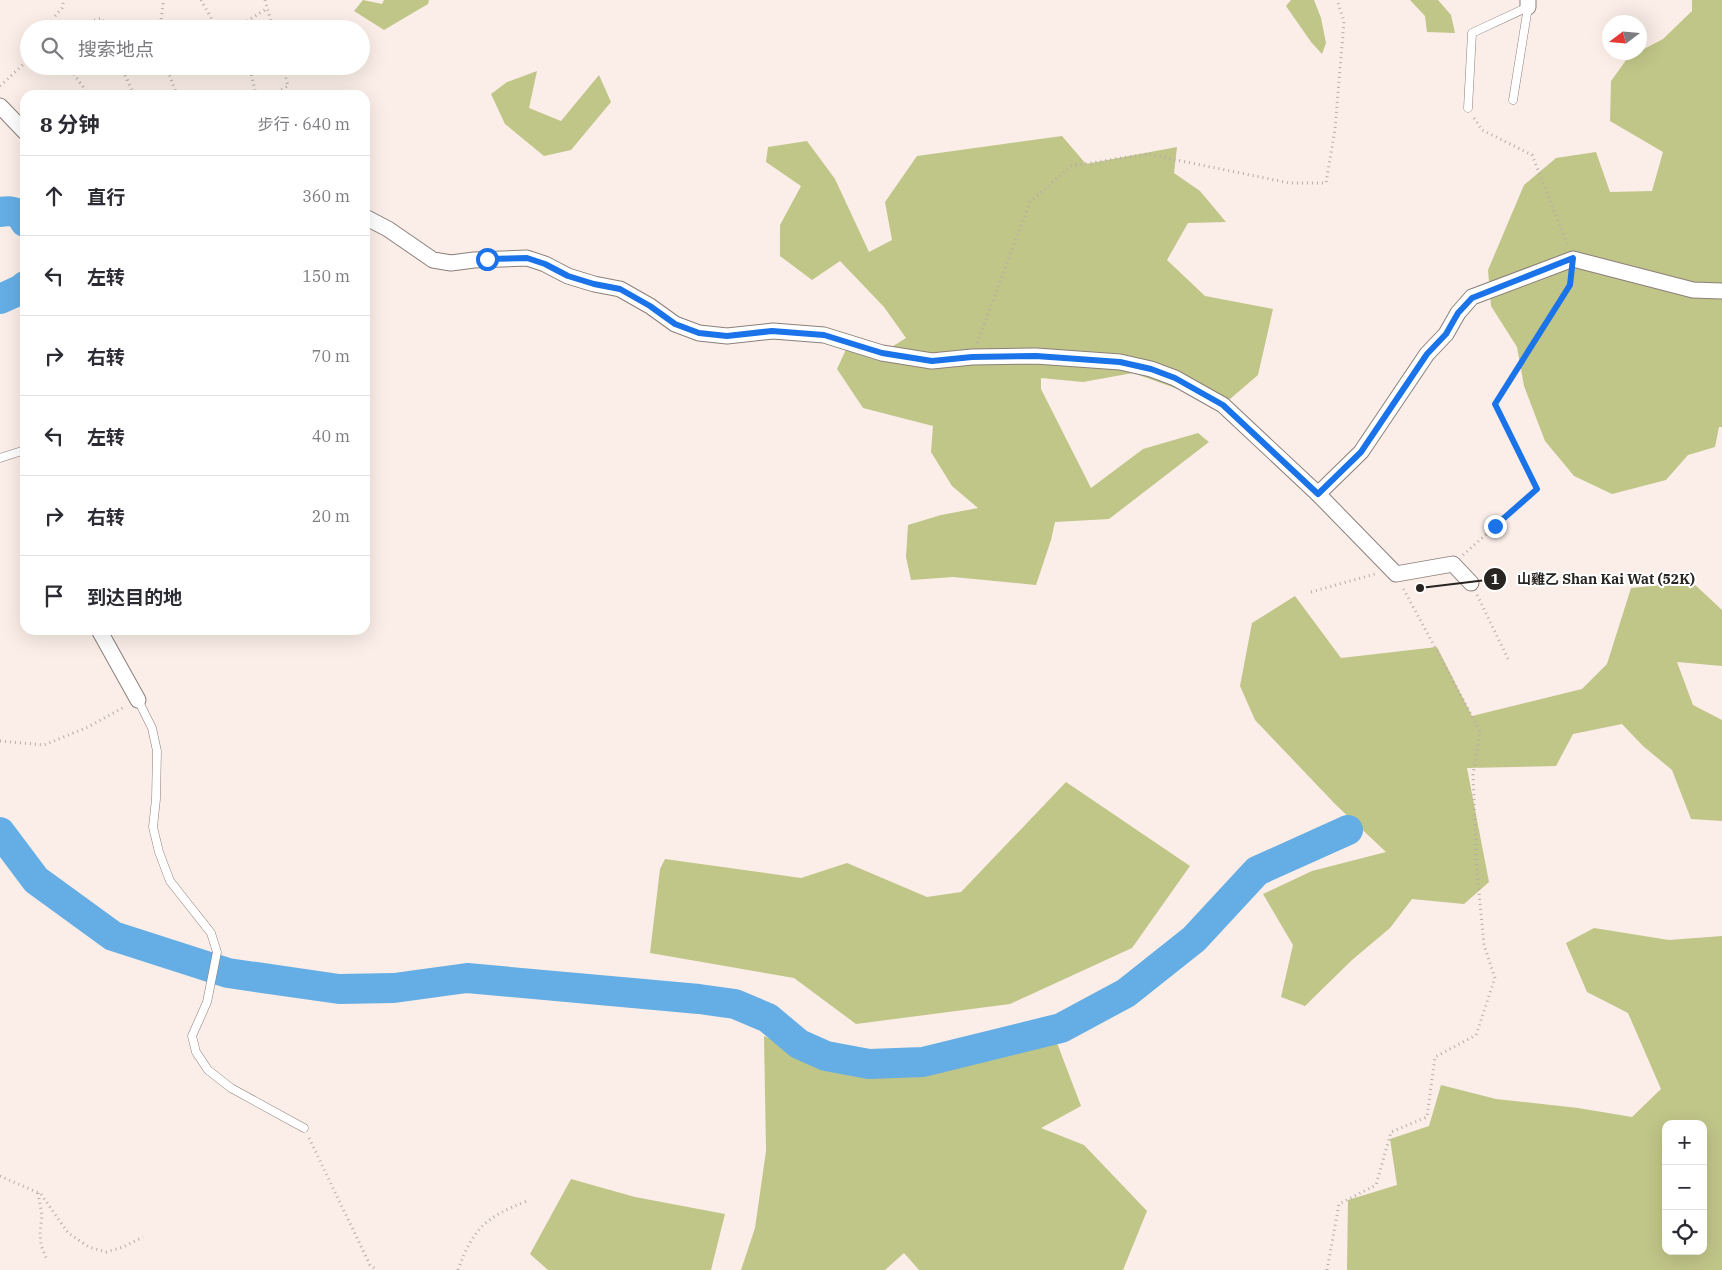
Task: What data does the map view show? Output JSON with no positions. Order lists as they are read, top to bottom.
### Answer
{
  "places": ["山雞乙 Shan Kai Wat (52K)"],
  "north": "left",
  "page": {
    "search": "搜索地点",
    "heading": ["8 分钟", "步行 · 640 m"],
    "list": [
      ["直行", "360 m"],
      ["左转", "150 m"],
      ["右转", "70 m"],
      ["左转", "40 m"],
      ["右转", "20 m"],
      "到达目的地"
    ],
    "map_buttons": ["+", "−"]
  }
}
